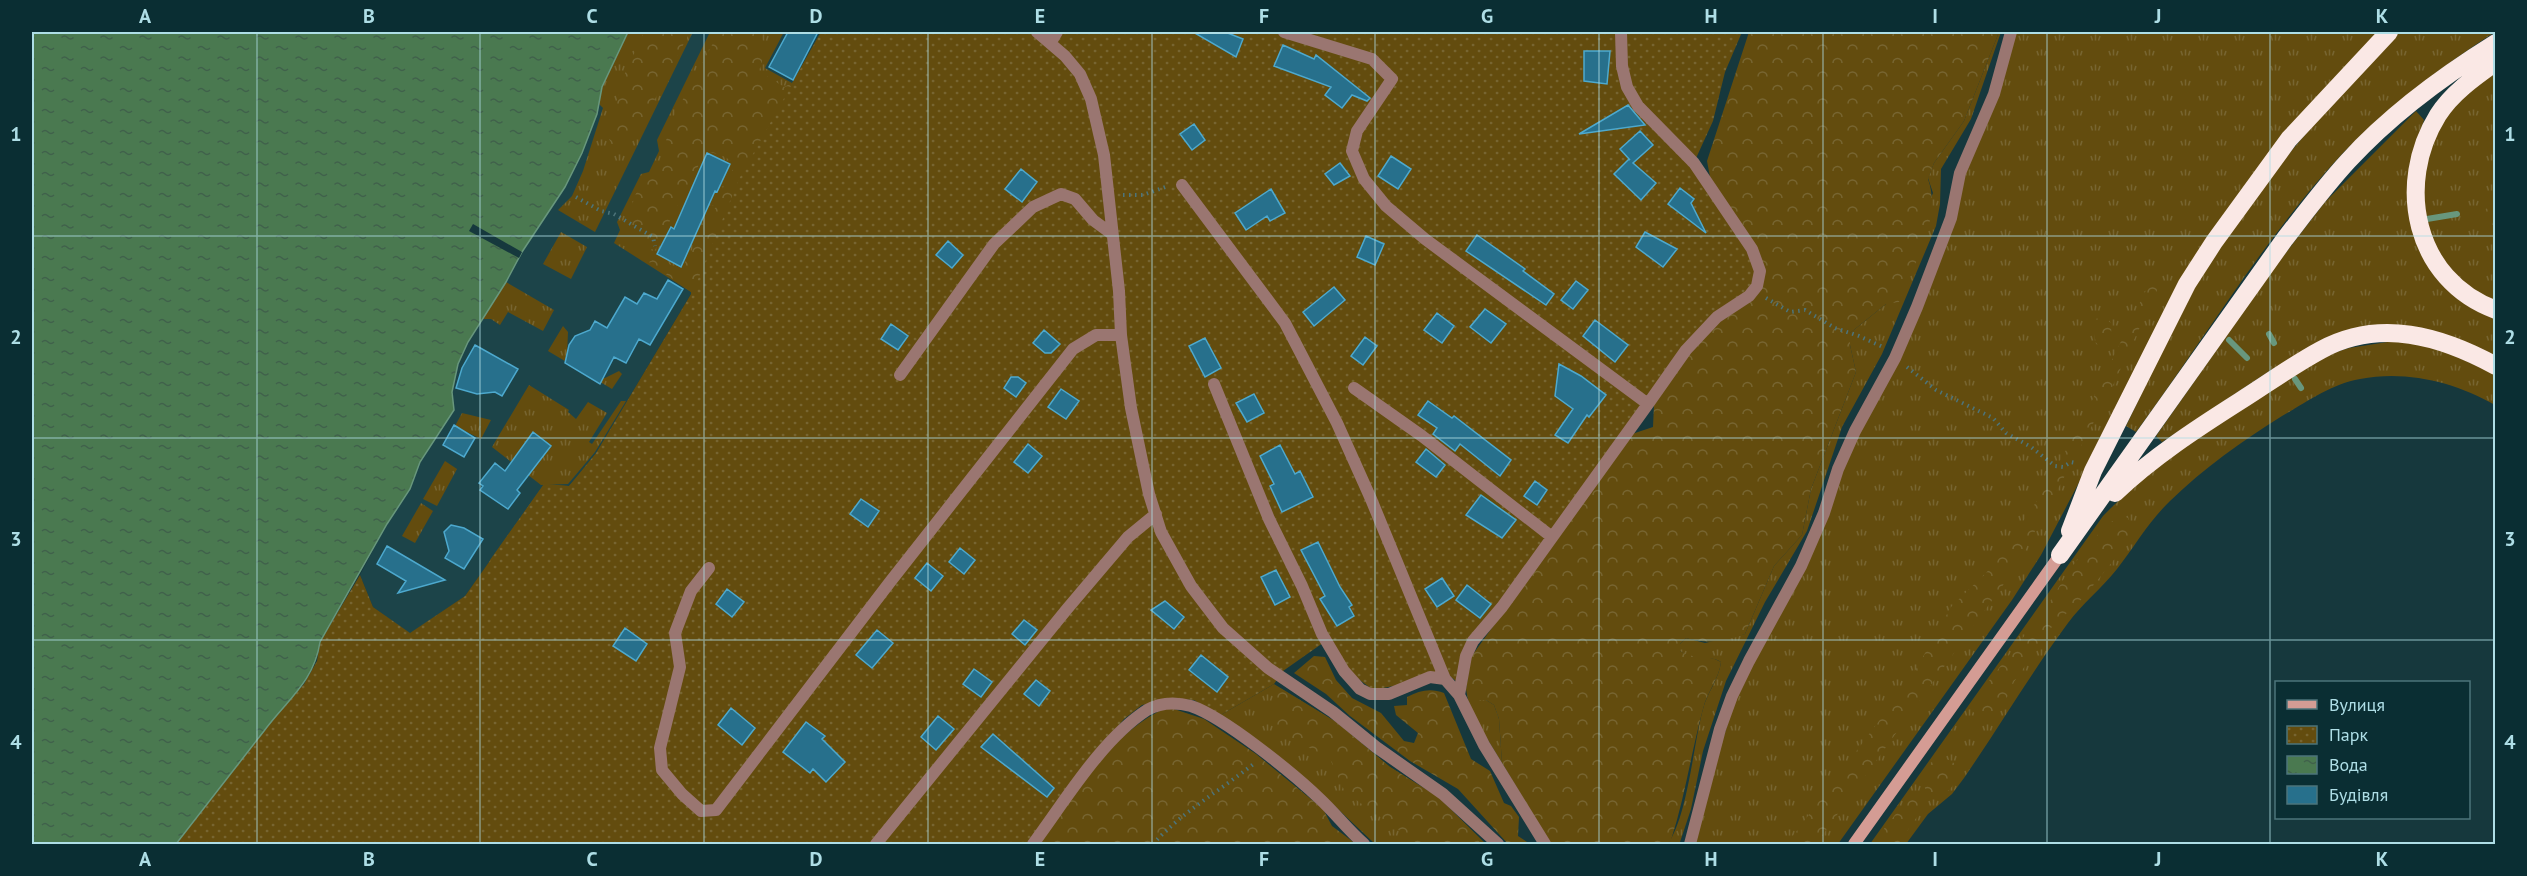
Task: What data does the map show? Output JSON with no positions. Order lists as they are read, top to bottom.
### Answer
{
  "legend": [
    "Вулиця",
    "Парк",
    "Вода",
    "Будівля"
  ],
  "grid": {
    "columns": [
      "A",
      "B",
      "C",
      "D",
      "E",
      "F",
      "G",
      "H",
      "I",
      "J",
      "K"
    ],
    "rows": [
      "1",
      "2",
      "3",
      "4"
    ]
  }
}
